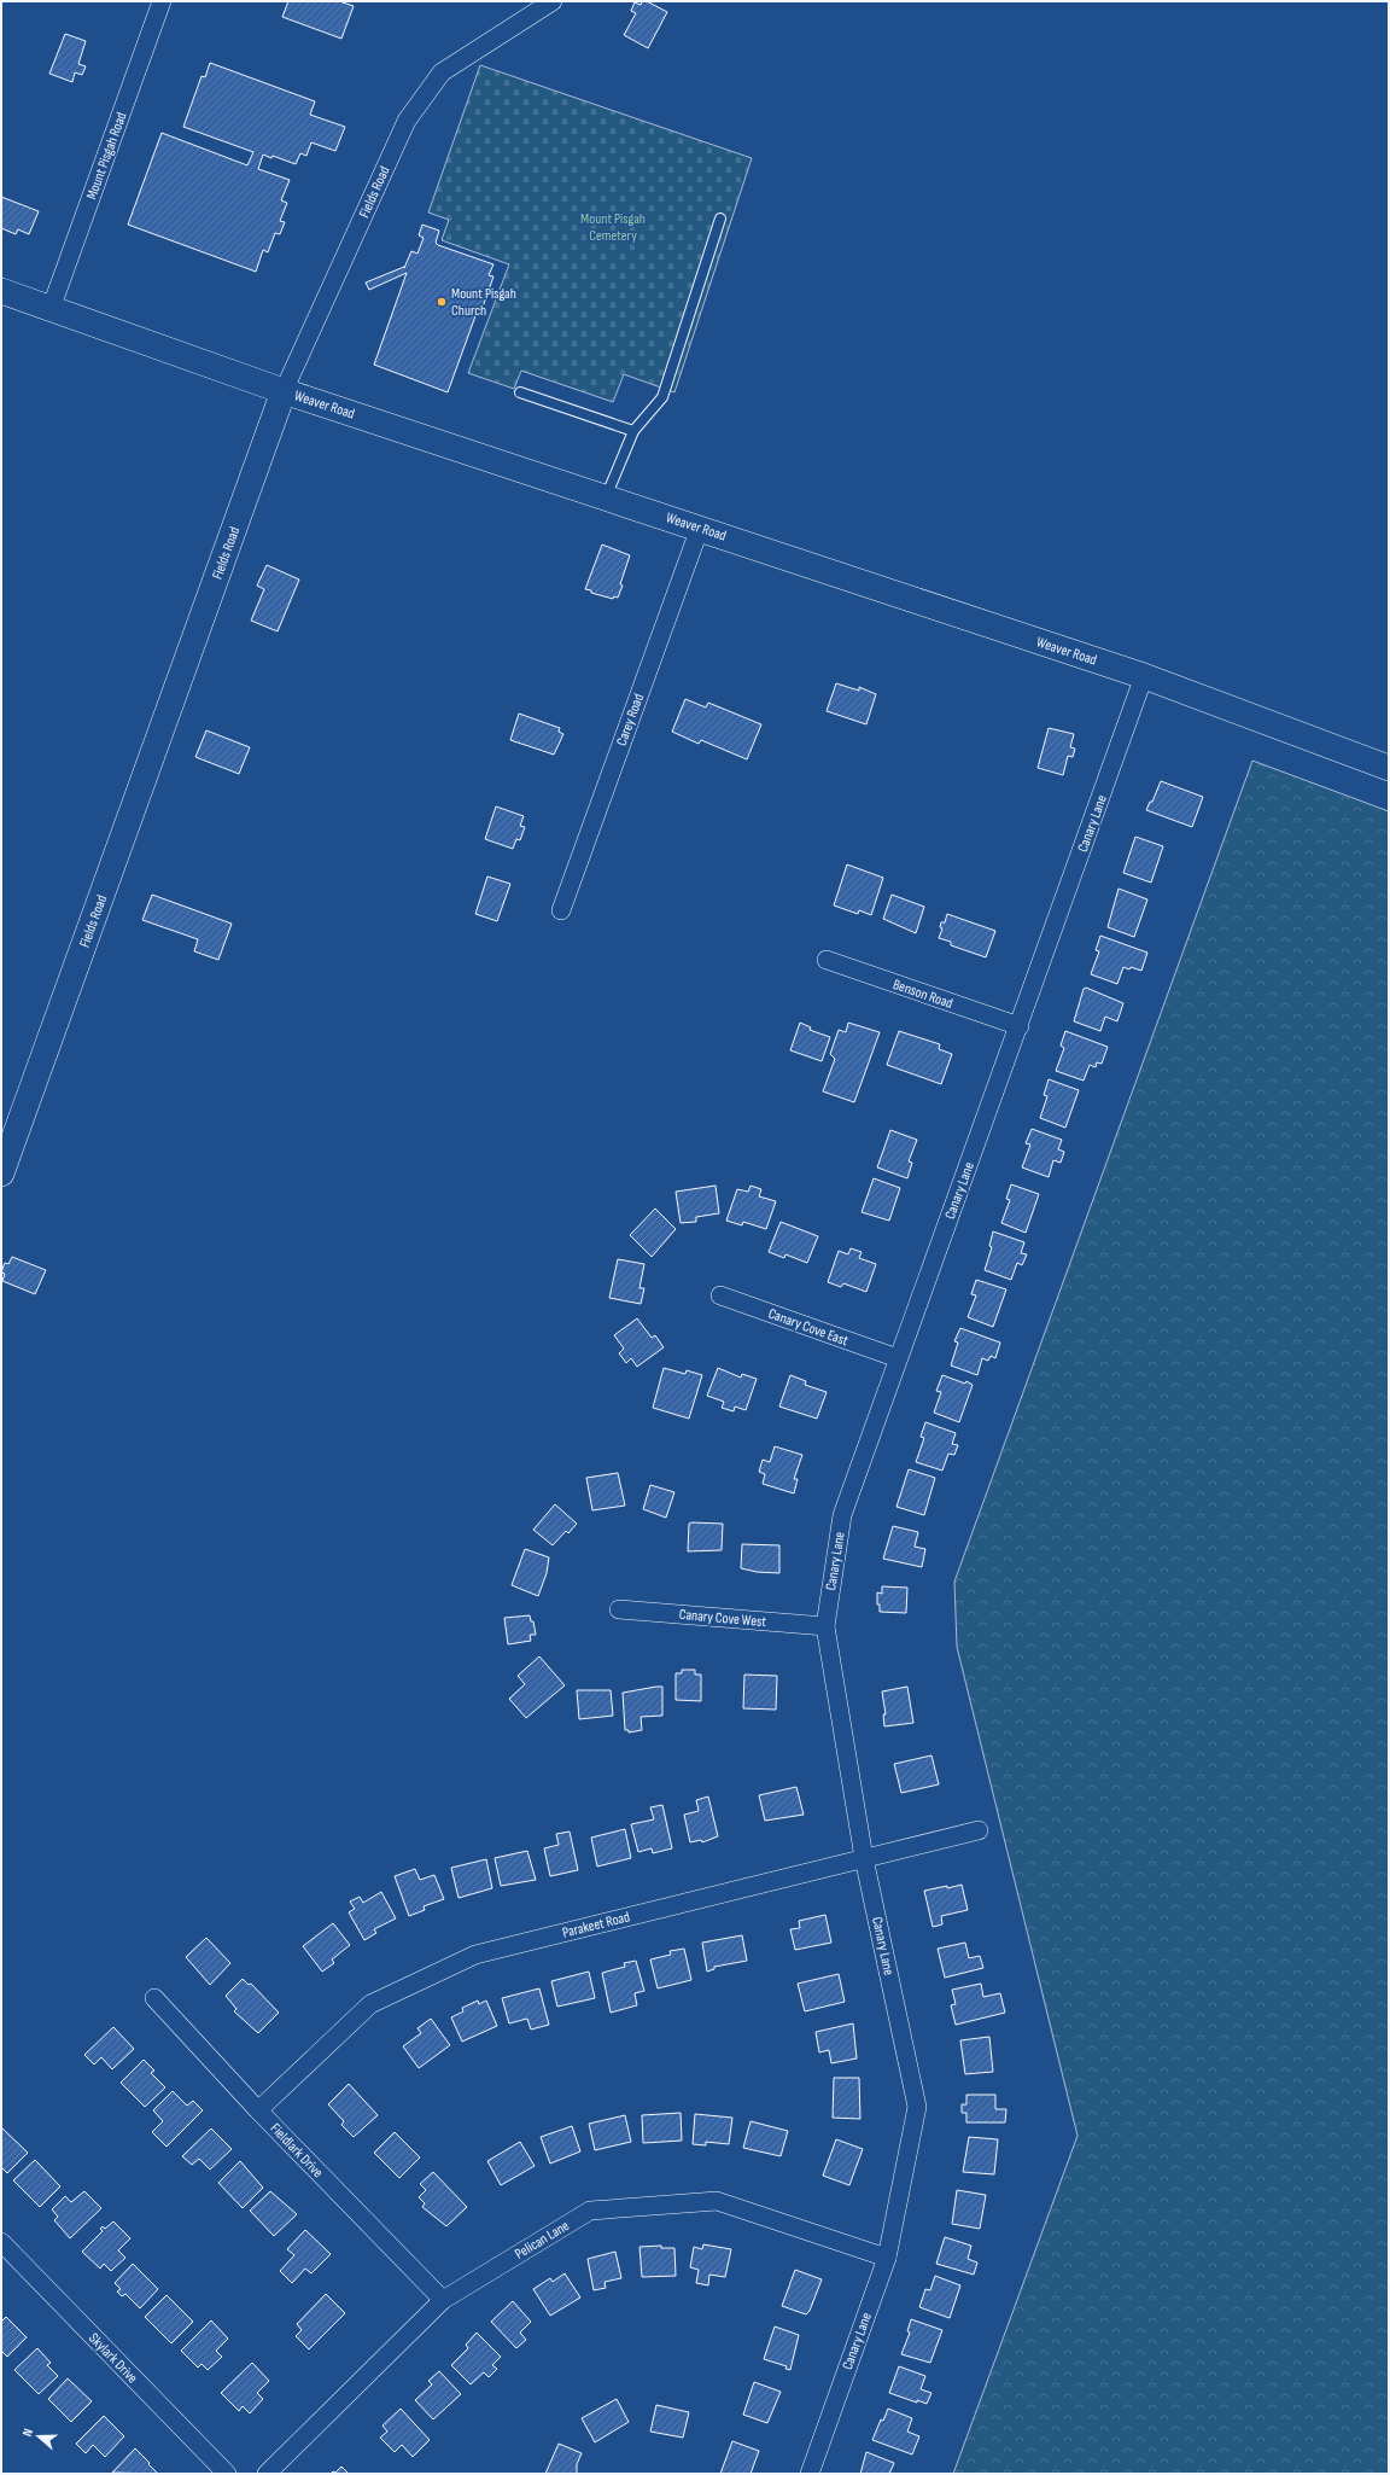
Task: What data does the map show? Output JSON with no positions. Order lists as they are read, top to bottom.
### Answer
{
  "streets": {
    "main road": ["Fields Road", "Weaver Road"],
    "street": [
      "Mount Pisgah Road",
      "Carey Road",
      "Canary Lane",
      "Benson Road",
      "Canary Cove East",
      "Canary Cove West",
      "Parakeet Road",
      "Fieldlark Drive",
      "Pelican Lane",
      "Skylark Drive"
    ]
  },
  "crossings": [
    ["Mount Pisgah Road", "Weaver Road"],
    ["Fields Road", "Weaver Road"],
    ["Weaver Road", "Carey Road"],
    ["Weaver Road", "Canary Lane"],
    ["Canary Lane", "Benson Road"],
    ["Canary Lane", "Canary Cove East"],
    ["Canary Lane", "Canary Cove West"],
    ["Canary Lane", "Parakeet Road"],
    ["Canary Lane", "Pelican Lane"],
    ["Parakeet Road", "Fieldlark Drive"],
    ["Fieldlark Drive", "Pelican Lane"]
  ],
  "parks": ["Mount Pisgah Cemetery"],
  "places": ["Mount Pisgah Church"],
  "north": "left"
}
